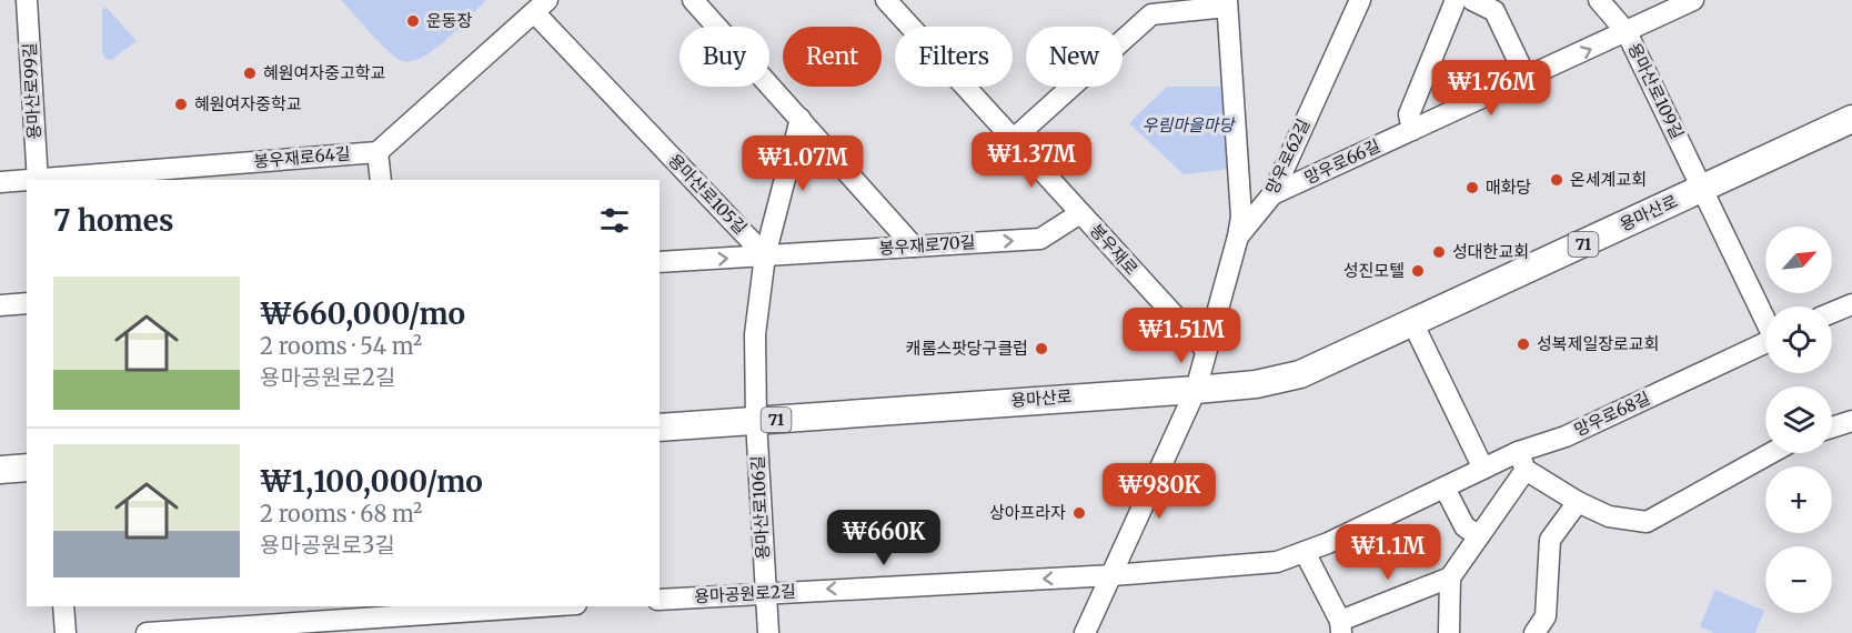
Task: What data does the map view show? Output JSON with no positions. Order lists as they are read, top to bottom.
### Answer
{
  "streets": {
    "main road": ["용마산로", "71"],
    "street": [
      "용마산로99길",
      "용마산로109길",
      "망우로62길",
      "봉우재로64길",
      "망우로66길",
      "용마산로105길",
      "봉우재로70길",
      "봉우재로",
      "망우로68길",
      "용마산로106길",
      "용마공원로2길"
    ]
  },
  "crossings": [
    ["용마산로109길", "망우로66길"],
    ["용마산로109길", "용마산로"],
    ["망우로62길", "망우로66길"],
    ["망우로62길", "봉우재로"],
    ["용마산로105길", "봉우재로70길"],
    ["용마산로", "용마산로106길"],
    ["봉우재로70길", "봉우재로"],
    ["망우로68길", "용마공원로2길"],
    ["용마산로106길", "용마공원로2길"]
  ],
  "one_way": ["봉우재로70길", "용마공원로2길"],
  "parks": ["우림마을마당"],
  "places": [
    "운동장",
    "혜원여자중고학교",
    "혜원여자중학교",
    "온세계교회",
    "매화당",
    "성대한교회",
    "성진모텔",
    "성복제일장로교회",
    "캐롬스팟당구클럽",
    "상아프라자"
  ],
  "north": "top right",
  "page": {
    "chip": [
      "Buy",
      "Rent",
      "Filters",
      "New"
    ],
    "price": [
      "₩1.76M",
      "₩1.37M",
      "₩1.07M",
      "₩1.51M",
      "₩980K",
      "₩660K",
      "₩1.1M"
    ],
    "heading": "7 homes",
    "map_buttons": ["+", "−"],
    "list": [
      {
        "name": "₩660,000/mo",
        "note": "2 rooms · 54 m² · 용마공원로2길"
      },
      {
        "name": "₩1,100,000/mo",
        "note": "2 rooms · 68 m² · 용마공원로3길"
      }
    ]
  }
}
